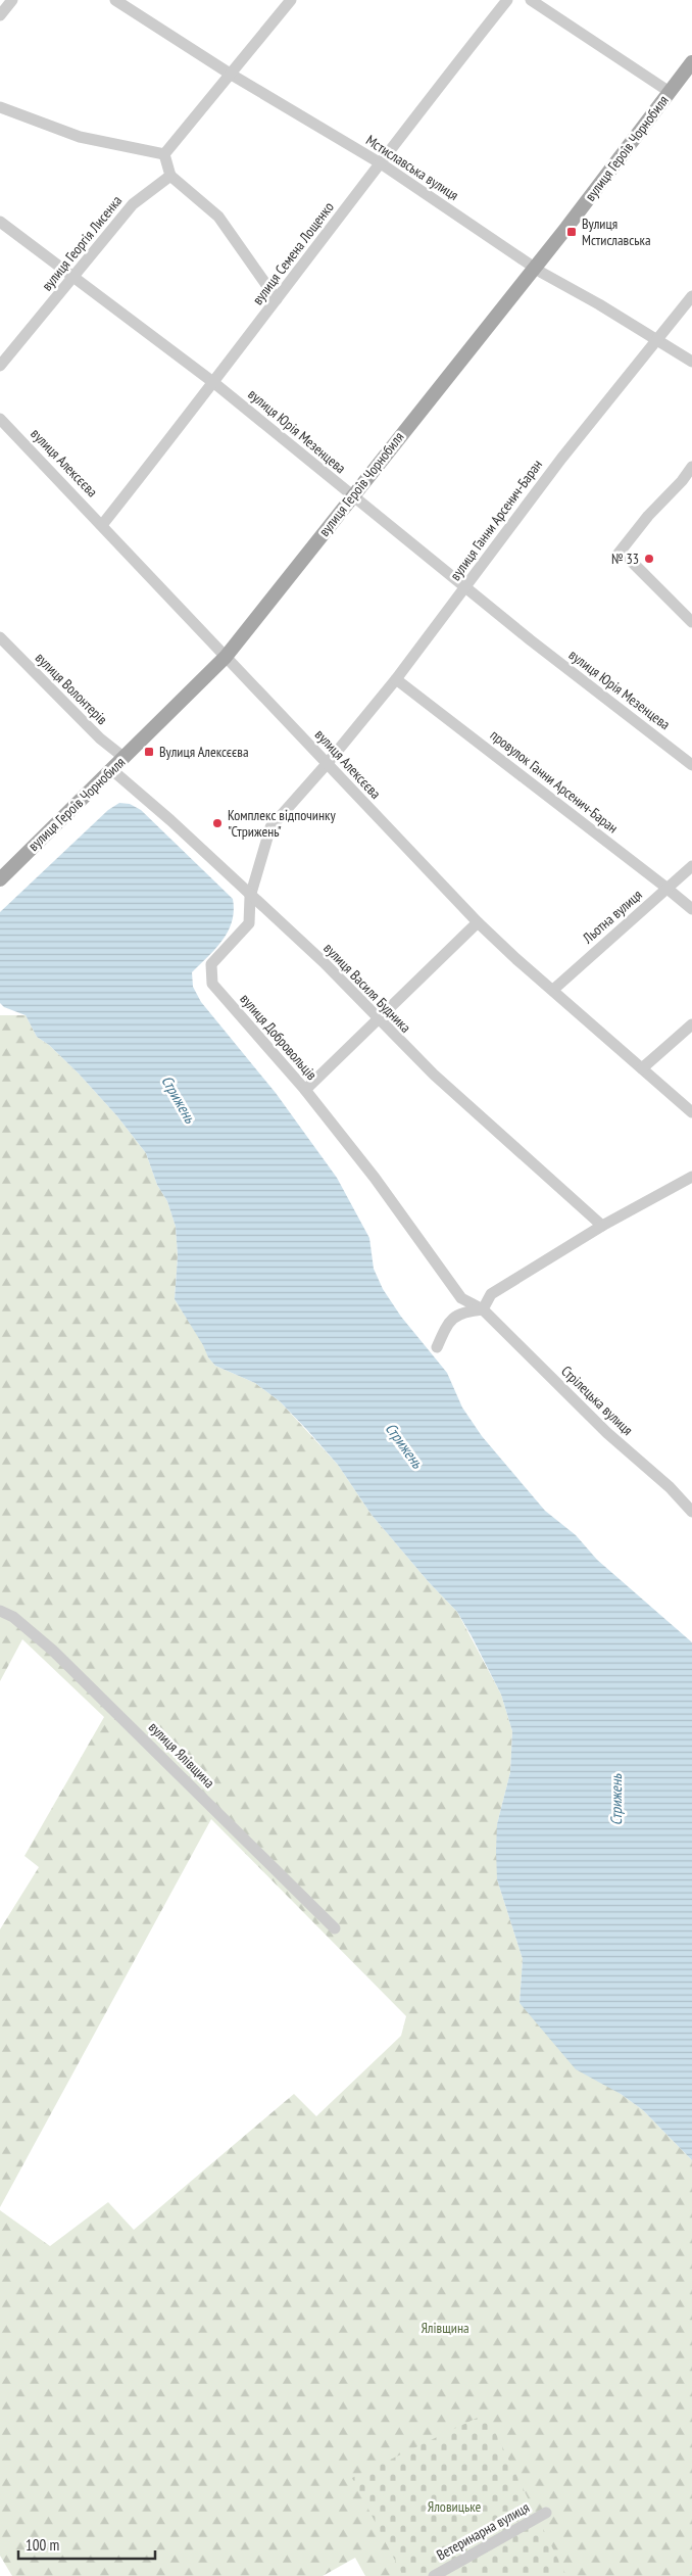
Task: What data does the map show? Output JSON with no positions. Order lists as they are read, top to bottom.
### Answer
{
  "streets": {
    "main road": ["вулиця Героїв Чорнобиля"],
    "street": [
      "Мстиславська вулиця",
      "вулиця Георгія Лисенка",
      "вулиця Семена Лощенко",
      "вулиця Юрія Мезенцева",
      "вулиця Алексєєва",
      "вулиця Ганни Арсенич-Баран",
      "вулиця Волонтерів",
      "провулок Ганни Арсенич-Баран",
      "Льотна вулиця",
      "вулиця Василя Будника",
      "вулиця Добровольців",
      "Стрілецька вулиця",
      "вулиця Ялівщина",
      "Ветеринарна вулиця"
    ]
  },
  "crossings": [
    ["вулиця Героїв Чорнобиля", "Мстиславська вулиця"],
    ["вулиця Героїв Чорнобиля", "вулиця Юрія Мезенцева"],
    ["вулиця Героїв Чорнобиля", "вулиця Алексєєва"],
    ["вулиця Героїв Чорнобиля", "вулиця Волонтерів"],
    ["вулиця Героїв Чорнобиля", "вулиця Василя Будника"],
    ["Мстиславська вулиця", "вулиця Семена Лощенко"],
    ["Мстиславська вулиця", "вулиця Ганни Арсенич-Баран"],
    ["вулиця Георгія Лисенка", "вулиця Юрія Мезенцева"],
    ["вулиця Семена Лощенко", "вулиця Юрія Мезенцева"],
    ["вулиця Семена Лощенко", "вулиця Алексєєва"],
    ["вулиця Юрія Мезенцева", "вулиця Ганни Арсенич-Баран"],
    ["вулиця Алексєєва", "вулиця Ганни Арсенич-Баран"],
    ["вулиця Алексєєва", "Льотна вулиця"],
    ["вулиця Алексєєва", "вулиця Добровольців"],
    ["вулиця Ганни Арсенич-Баран", "провулок Ганни Арсенич-Баран"],
    ["вулиця Ганни Арсенич-Баран", "вулиця Добровольців"],
    ["провулок Ганни Арсенич-Баран", "Льотна вулиця"],
    ["вулиця Василя Будника", "вулиця Добровольців"],
    ["вулиця Добровольців", "Стрілецька вулиця"]
  ],
  "water": ["Стрижень"],
  "parks": ["Ялівщина", "Яловицьке"],
  "places": {
    "transit": ["Вулиця Мстиславська", "Вулиця Алексєєва"],
    "other": ["№ 33", "Комплекс відпочинку \"Стрижень\""]
  },
  "scale_bar": "100 m"
}
